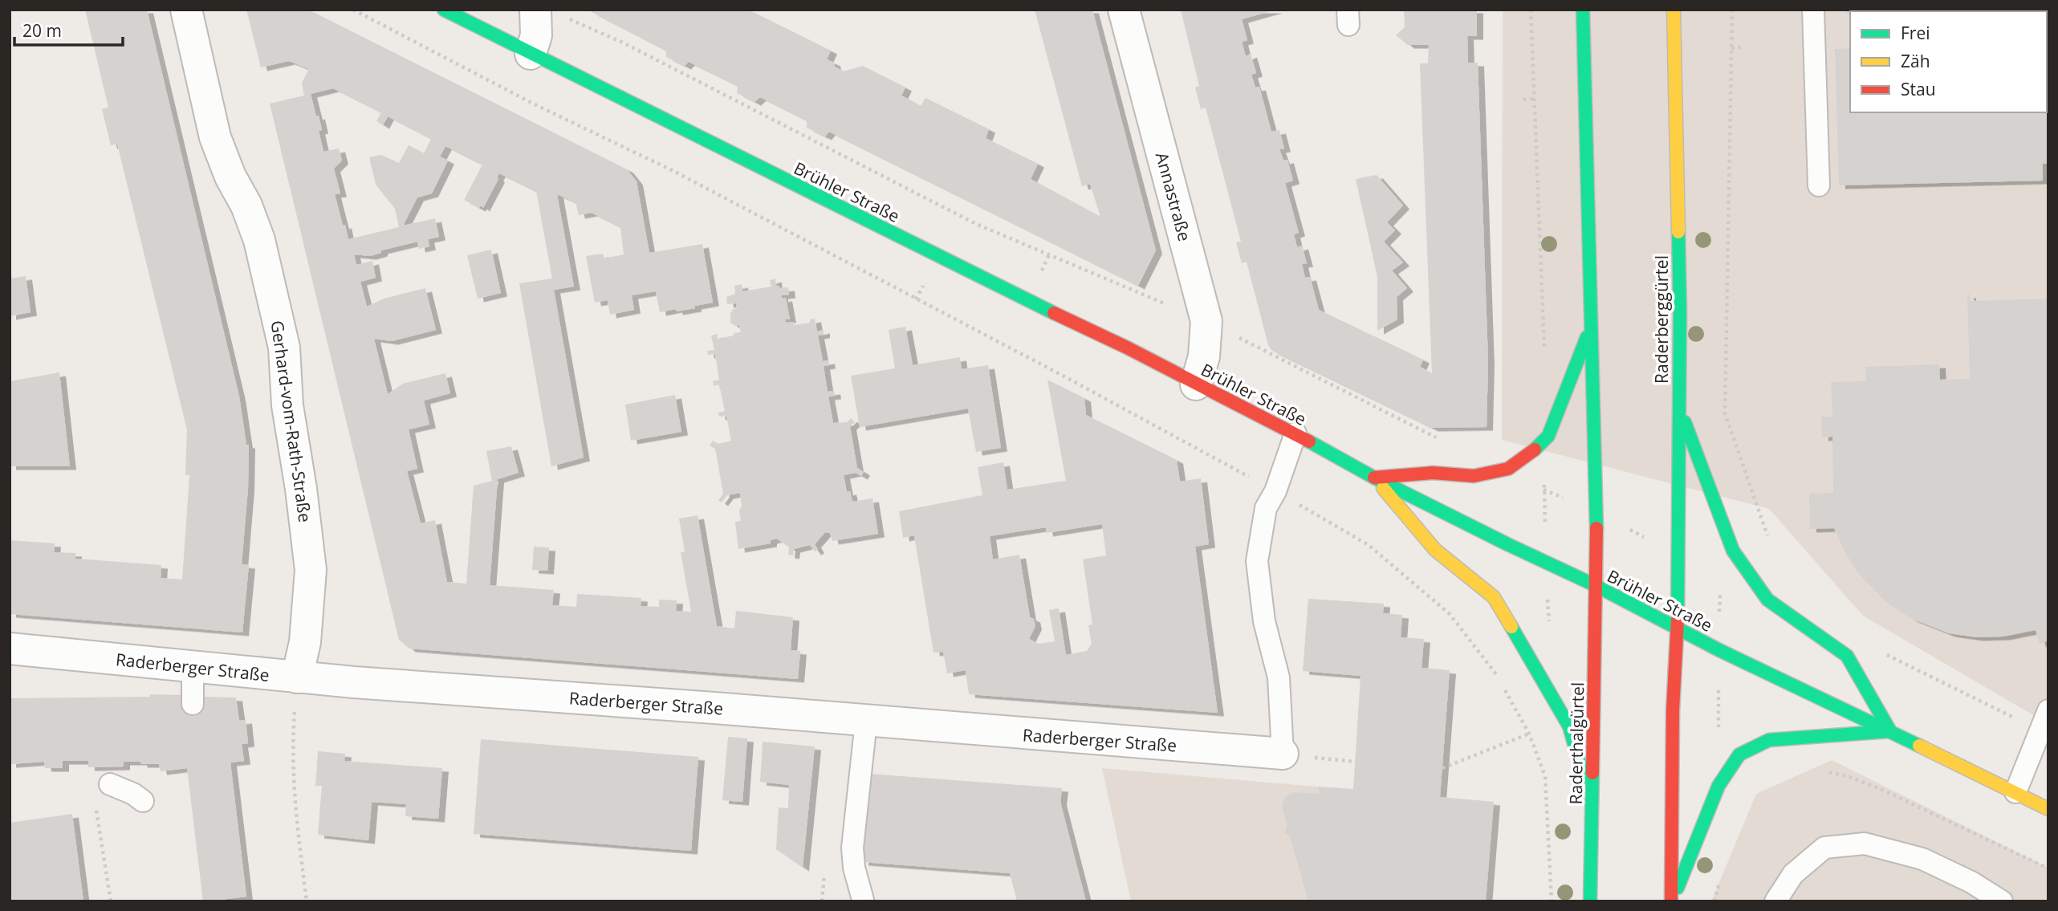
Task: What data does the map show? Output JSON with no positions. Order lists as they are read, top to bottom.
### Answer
{
  "streets": {
    "main road": ["Brühler Straße", "Raderberggürtel", "Raderthalgürtel"],
    "street": ["Annastraße", "Gerhard-vom-Rath-Straße", "Raderberger Straße"]
  },
  "crossings": [
    ["Brühler Straße", "Annastraße"],
    ["Brühler Straße", "Raderberggürtel"],
    ["Brühler Straße", "Raderthalgürtel"],
    ["Gerhard-vom-Rath-Straße", "Raderberger Straße"]
  ],
  "legend": ["Frei", "Zäh", "Stau"],
  "scale_bar": "20 m"
}
